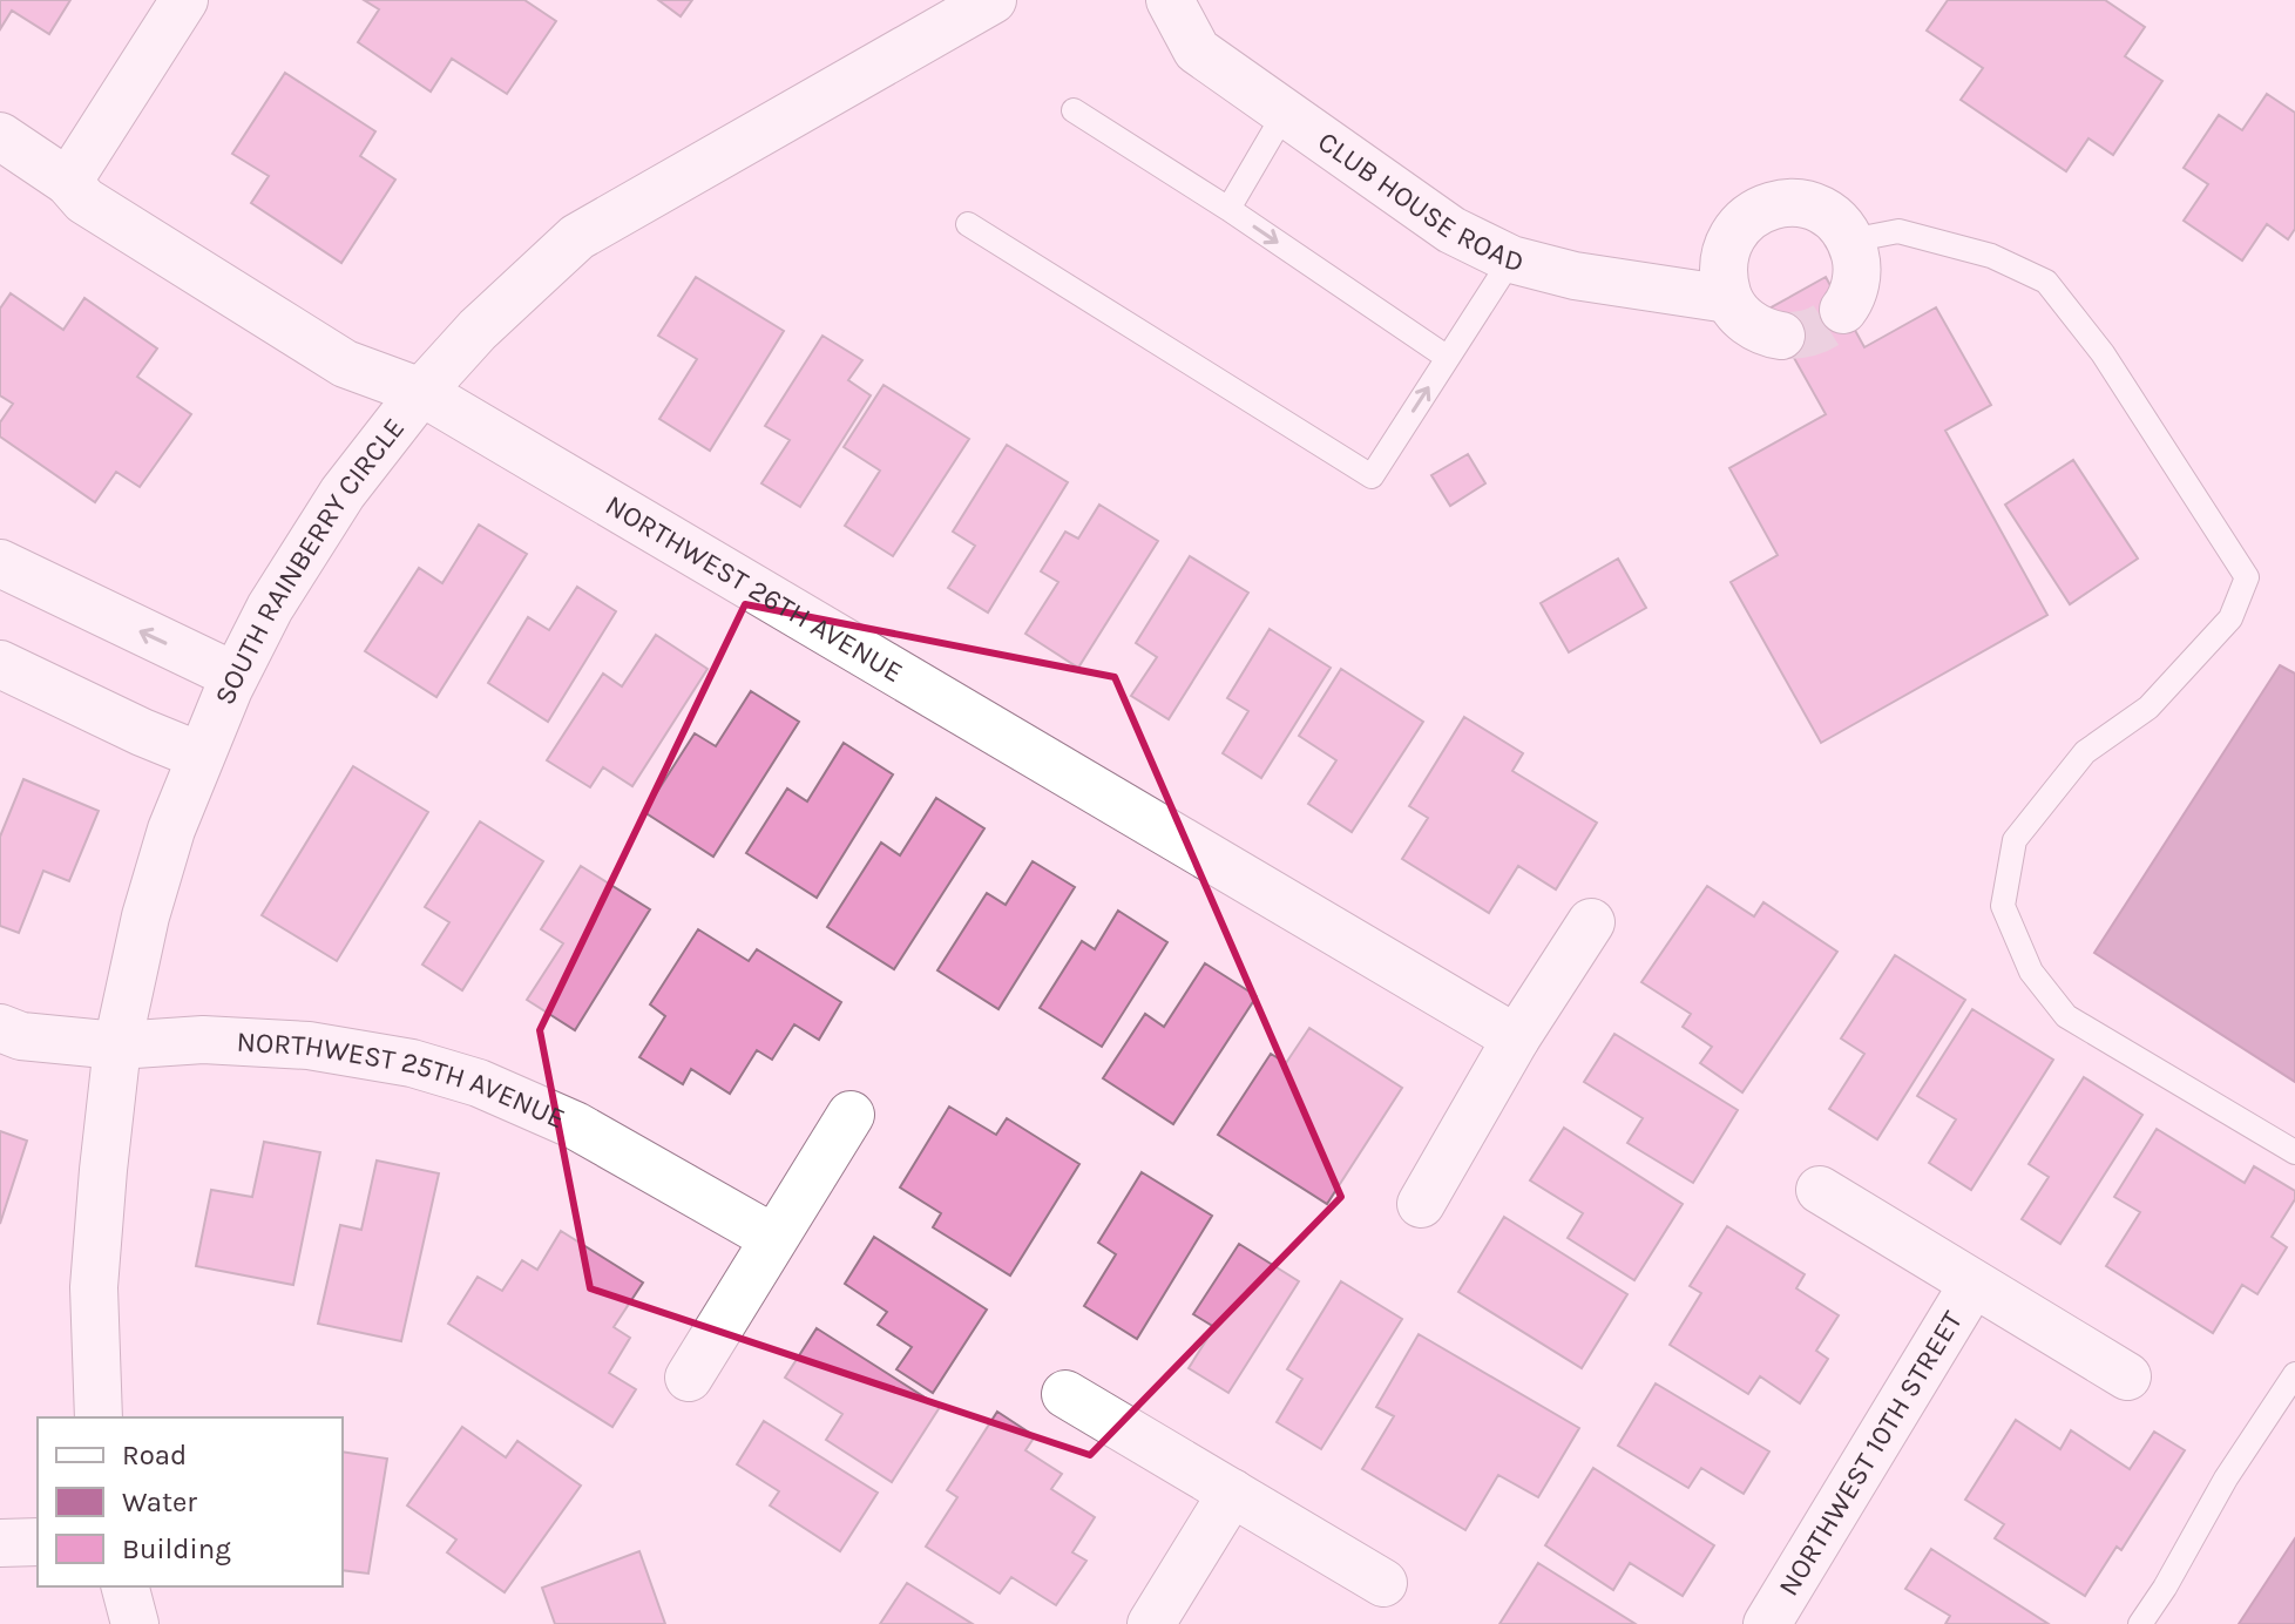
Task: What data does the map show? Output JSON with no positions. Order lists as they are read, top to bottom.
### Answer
{
  "streets": {
    "street": [
      "CLUB HOUSE ROAD",
      "SOUTH RAINBERRY CIRCLE",
      "NORTHWEST 26TH AVENUE",
      "NORTHWEST 25TH AVENUE",
      "NORTHWEST 10TH STREET"
    ]
  },
  "crossings": [
    ["SOUTH RAINBERRY CIRCLE", "NORTHWEST 26TH AVENUE"],
    ["SOUTH RAINBERRY CIRCLE", "NORTHWEST 25TH AVENUE"]
  ],
  "legend": ["Road", "Water", "Building"]
}
